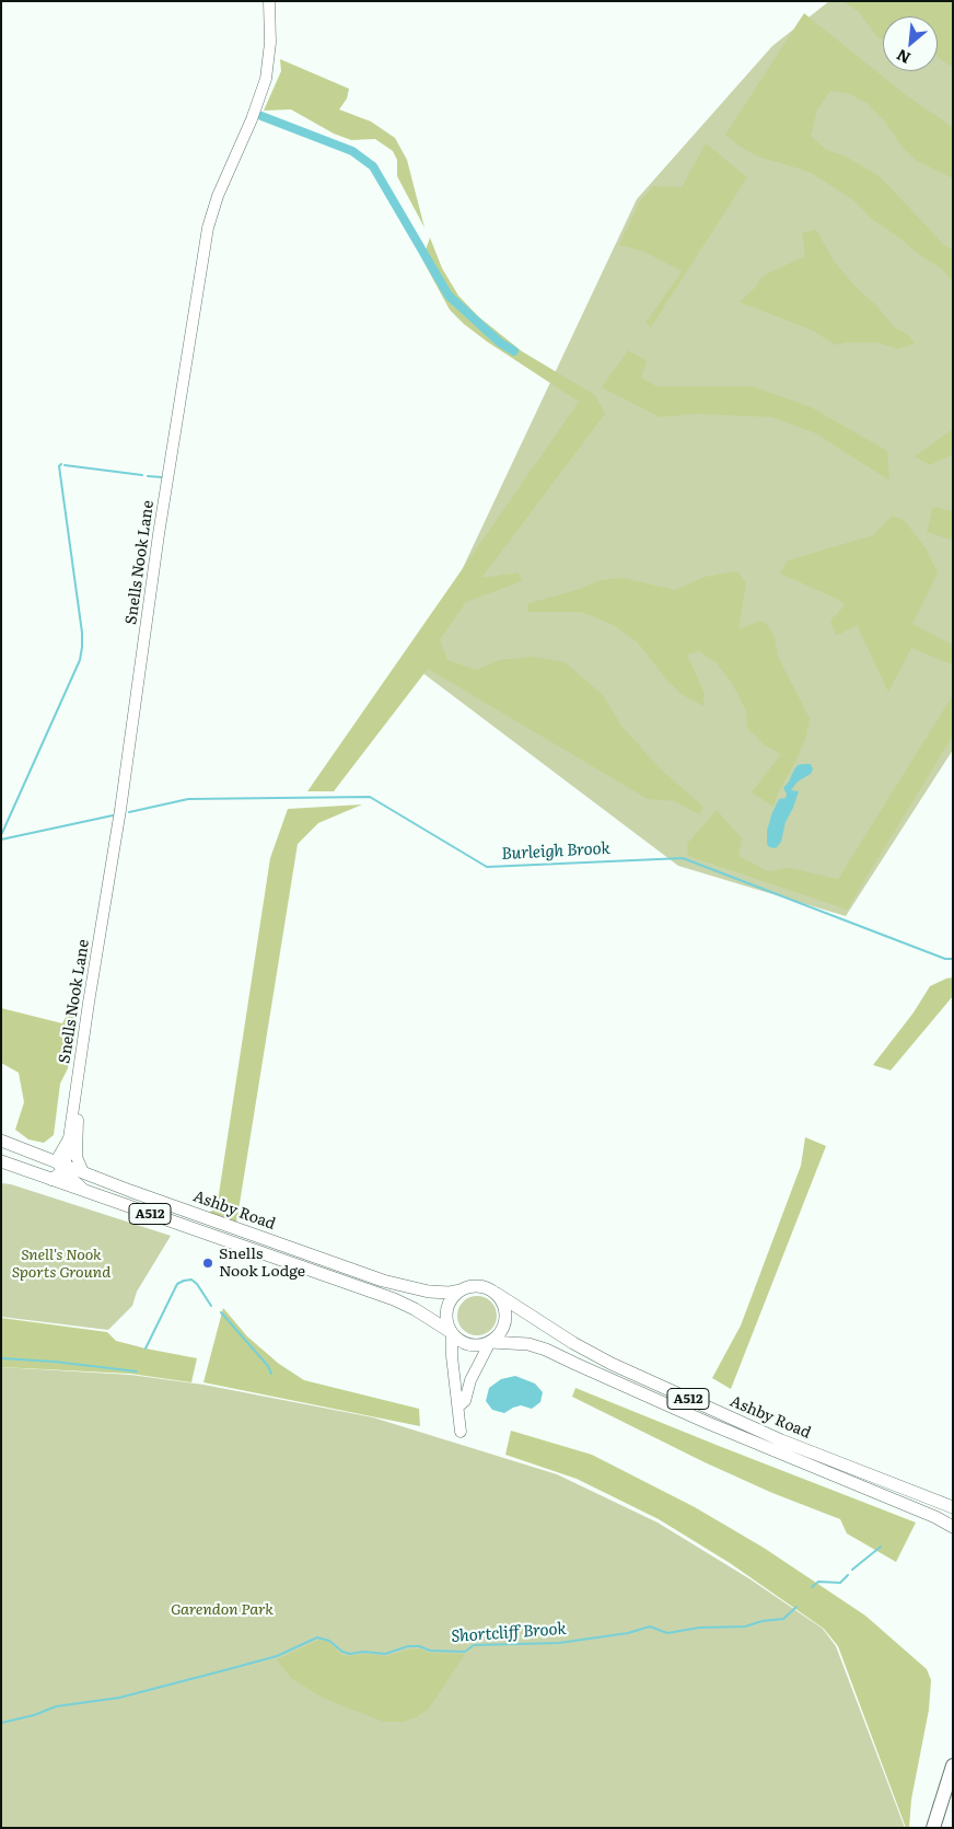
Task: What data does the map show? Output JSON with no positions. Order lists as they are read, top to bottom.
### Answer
{
  "streets": {
    "main road": ["Ashby Road", "A512"],
    "street": ["Snells Nook Lane"]
  },
  "crossings": [
    ["Snells Nook Lane", "Ashby Road"]
  ],
  "water": ["Burleigh Brook", "Shortcliff Brook"],
  "parks": ["Snell's Nook Sports Ground", "Garendon Park"],
  "places": ["Snells Nook Lodge"],
  "north": "bottom left"
}
